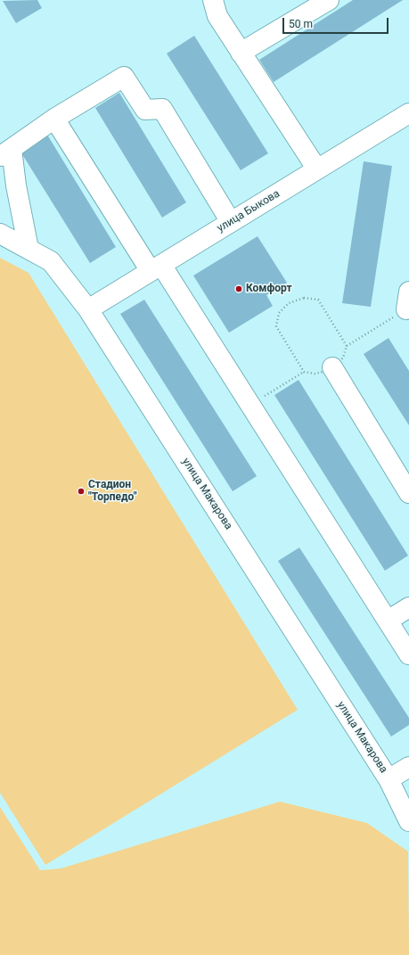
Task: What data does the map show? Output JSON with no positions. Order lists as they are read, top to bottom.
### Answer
{
  "streets": {
    "street": ["улица Быкова", "улица Макарова"]
  },
  "crossings": [
    ["улица Быкова", "улица Макарова"]
  ],
  "places": ["Комфорт", "Стадион \"Торпедо\""],
  "scale_bar": "50 m"
}
